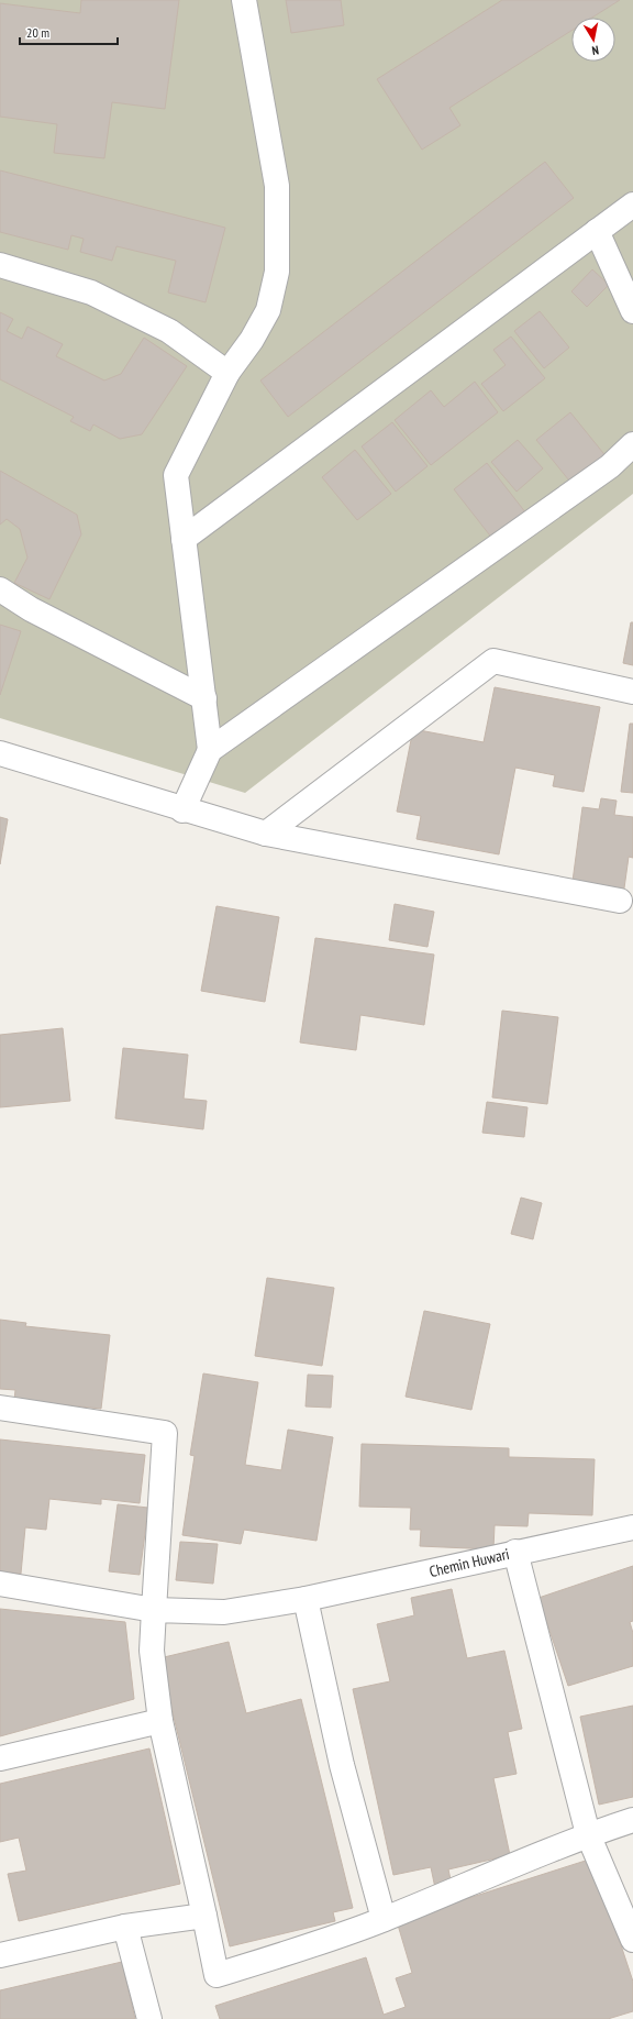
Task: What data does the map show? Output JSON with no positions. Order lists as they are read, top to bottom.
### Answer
{
  "streets": {
    "street": ["Chemin Huwari"]
  },
  "scale_bar": "20 m",
  "north": "bottom"
}
